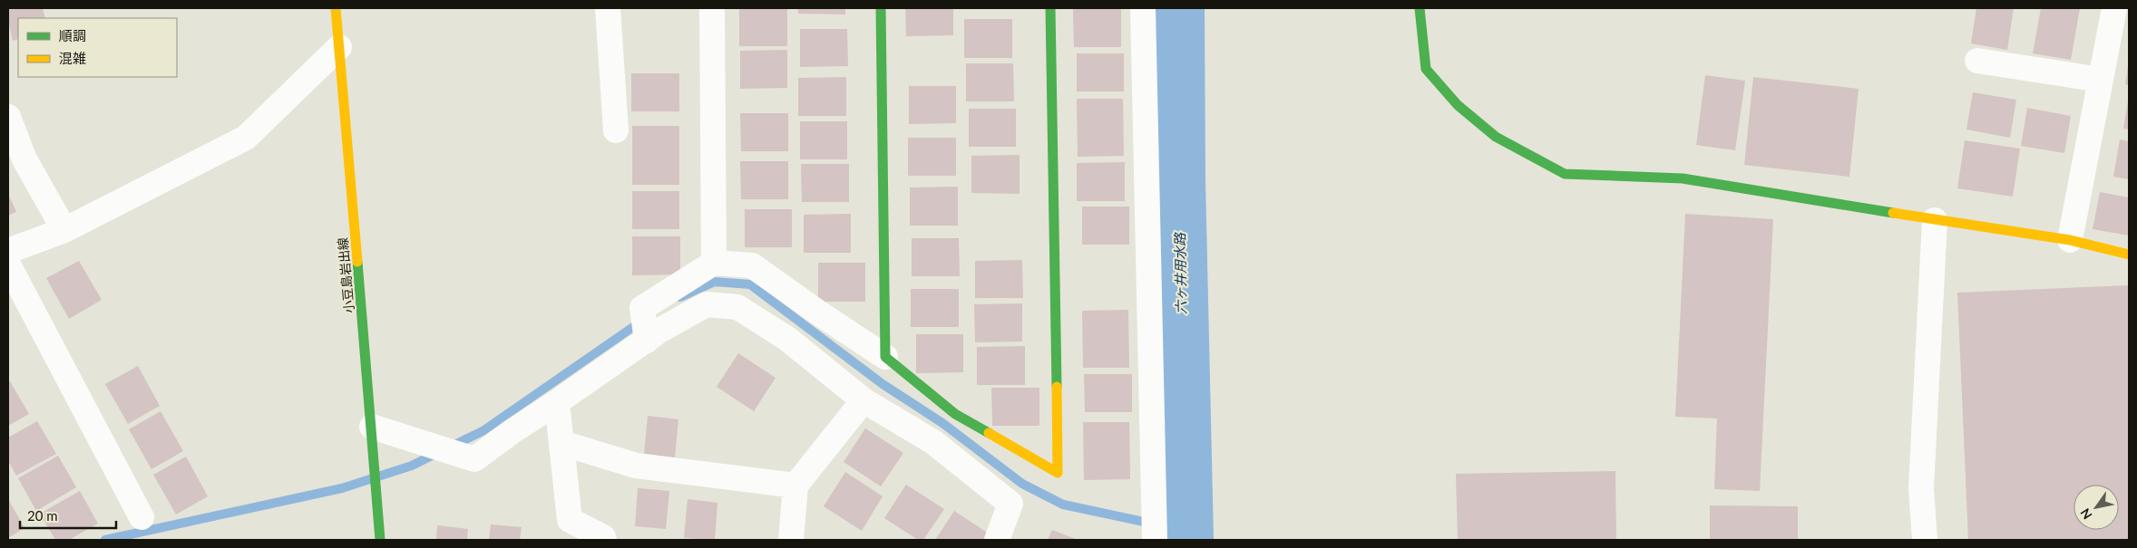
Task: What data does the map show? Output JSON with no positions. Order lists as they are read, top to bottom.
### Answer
{
  "streets": {
    "street": ["小豆島岩出線"]
  },
  "water": ["六ヶ井用水路"],
  "legend": ["順調", "混雑"],
  "scale_bar": "20 m",
  "north": "bottom left"
}
